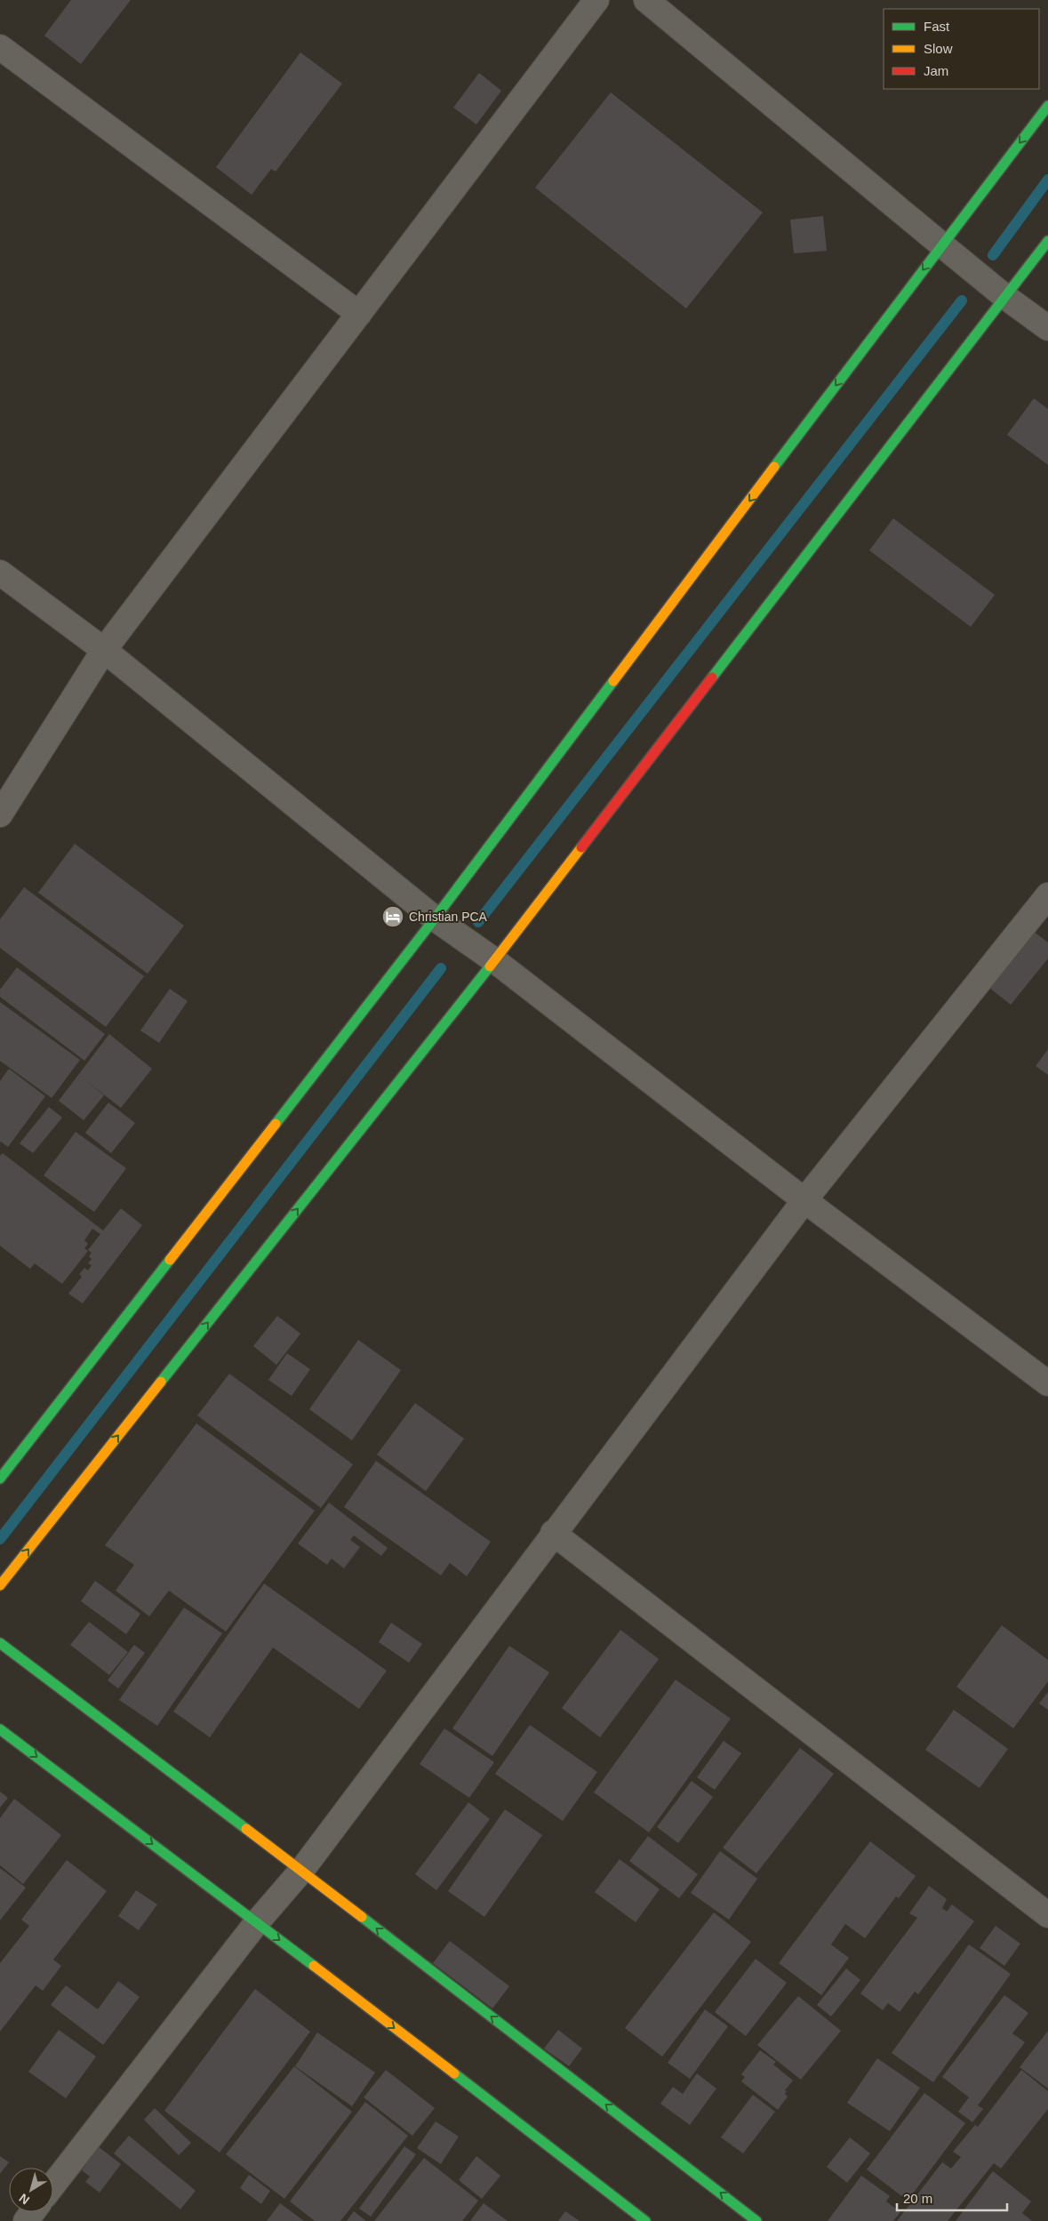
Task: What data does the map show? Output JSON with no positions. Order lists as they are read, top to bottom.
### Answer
{
  "places": {
    "hotel": ["Christian PCA"]
  },
  "legend": ["Fast", "Slow", "Jam"],
  "scale_bar": "20 m",
  "north": "bottom left"
}
